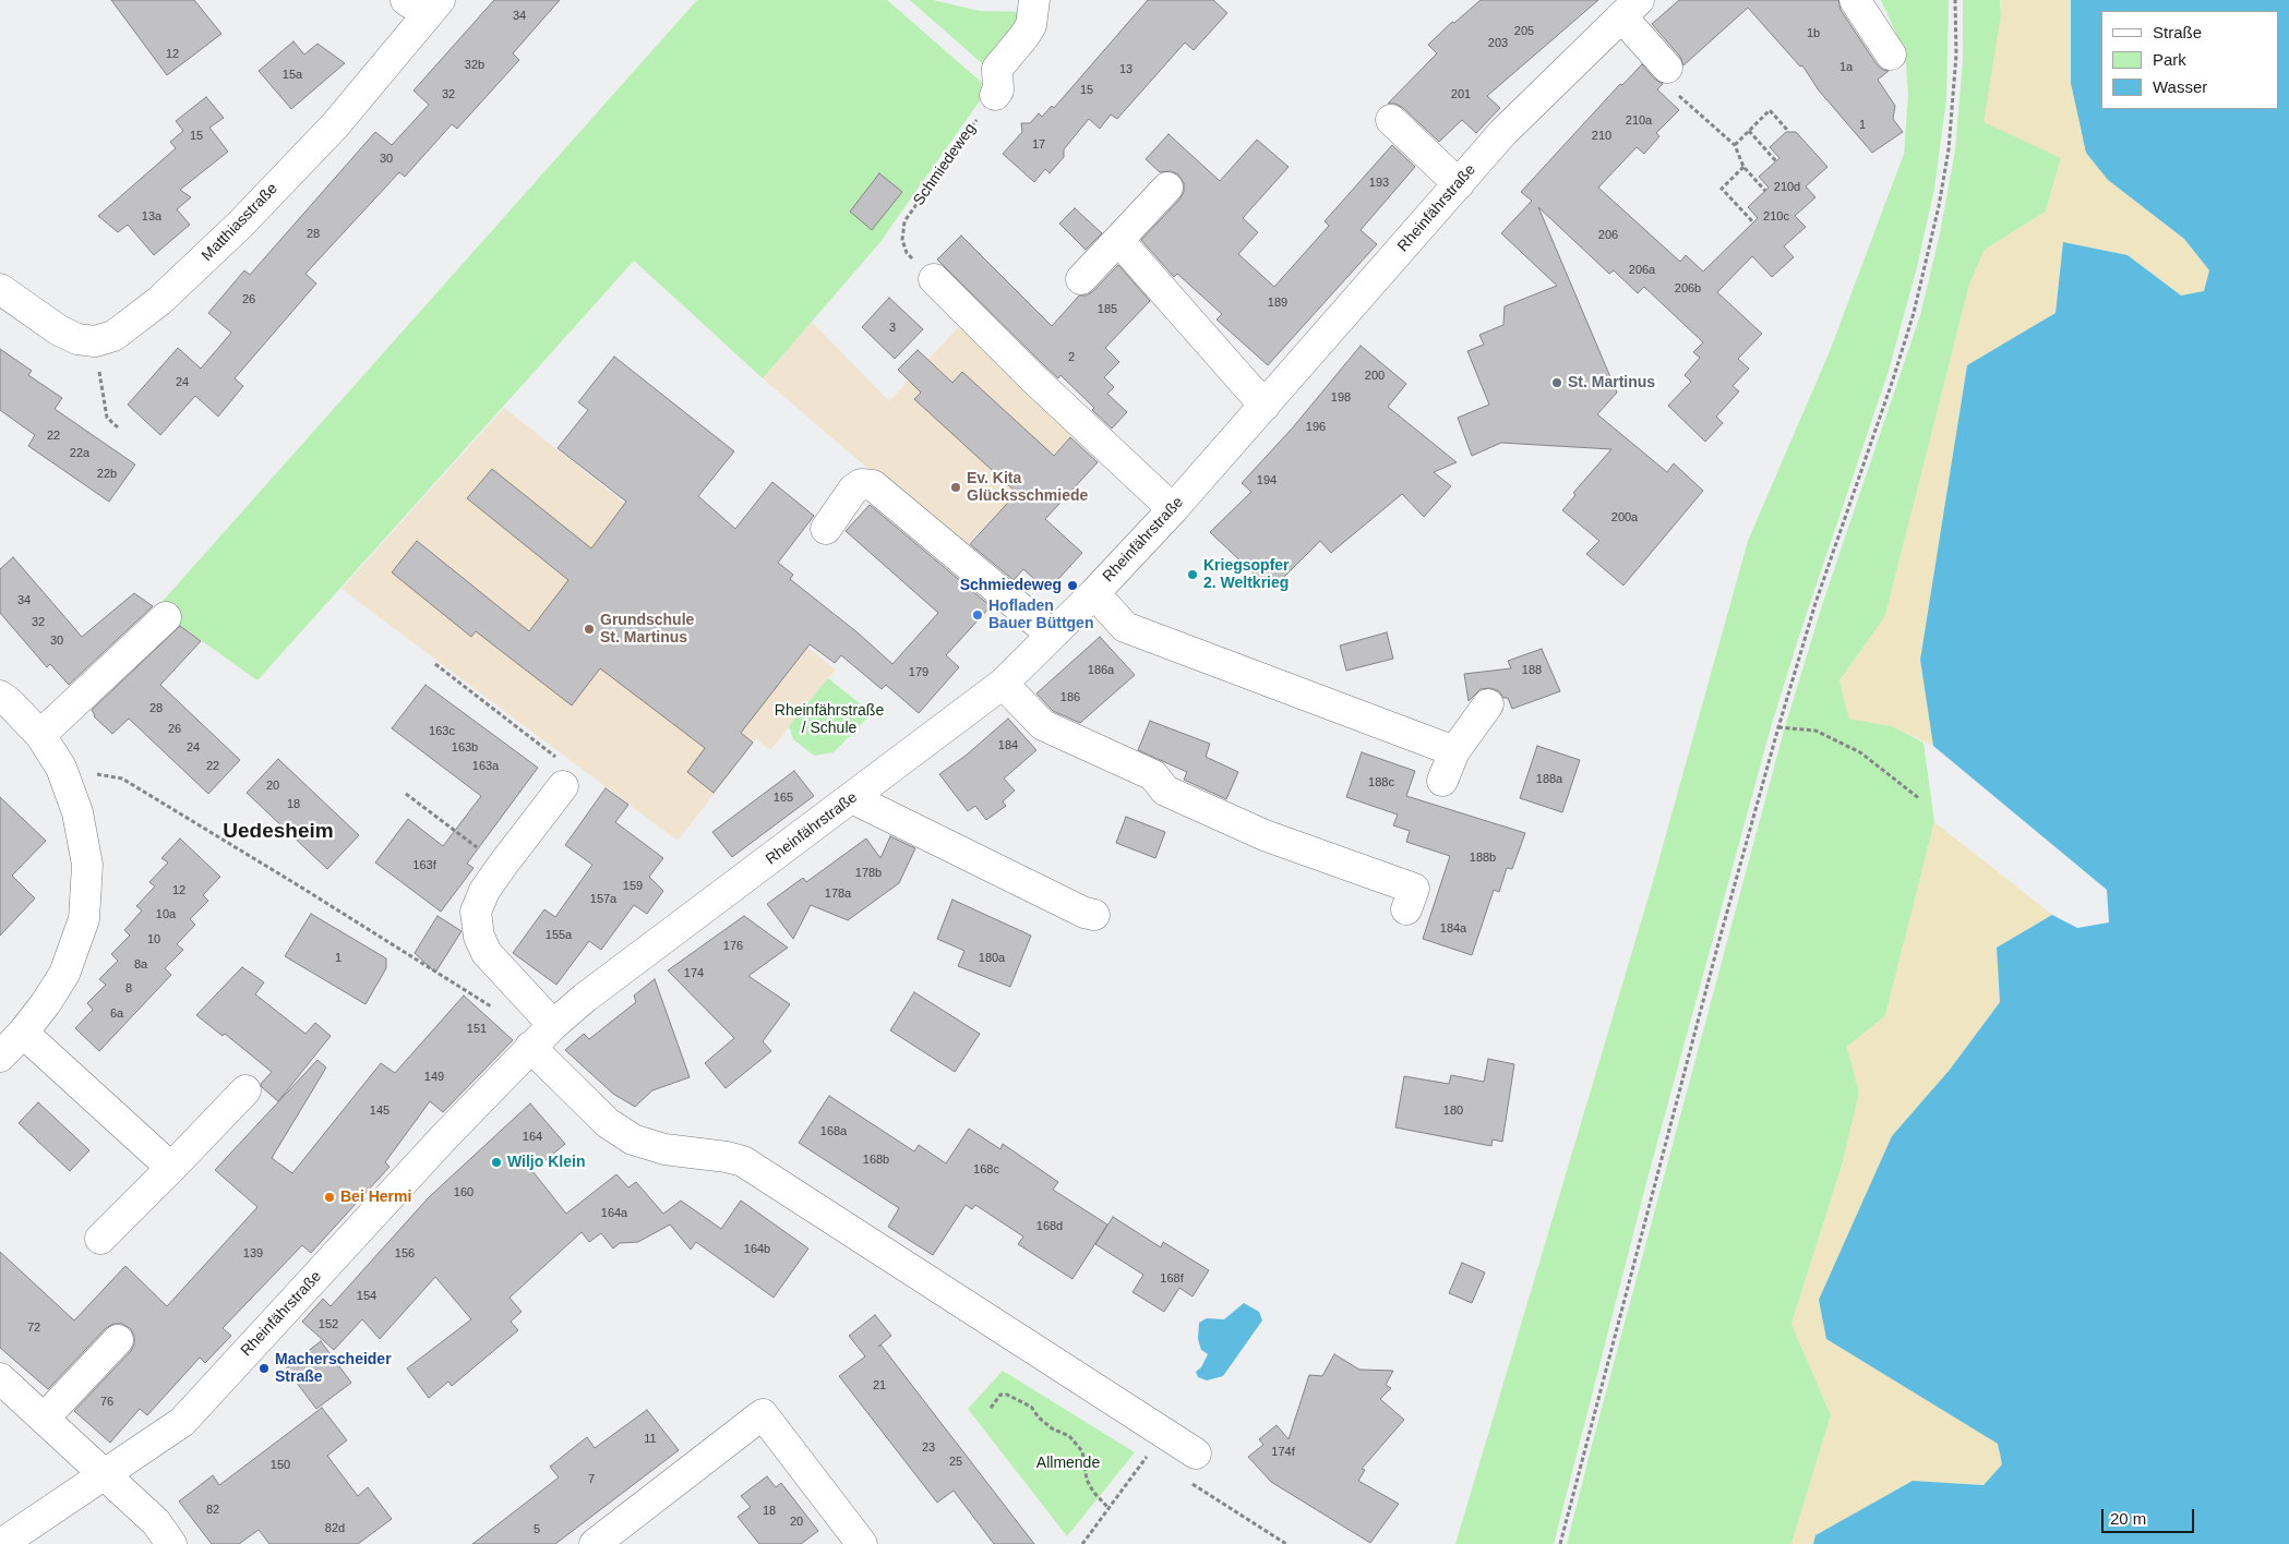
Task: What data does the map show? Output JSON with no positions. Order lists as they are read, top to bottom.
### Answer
{
  "streets": {
    "street": ["Rheinfährstraße", "Matthiasstraße"],
    "path": ["Schmiedeweg"]
  },
  "districts": ["Uedesheim"],
  "parks": ["Rheinfährstraße / Schule", "Allmende"],
  "places": [
    "St. Martinus",
    "Ev. Kita Glücksschmiede",
    "Kriegsopfer 2. Weltkrieg",
    "Schmiedeweg",
    "Hofladen Bauer Büttgen",
    "Grundschule St. Martinus",
    "Wiljo Klein",
    "Bei Hermi",
    "Macherscheider Straße"
  ],
  "house_numbers": [
    "34",
    "205",
    "1b",
    "203",
    "12",
    "32b",
    "1a",
    "13",
    "15a",
    "15",
    "32",
    "201",
    "210a",
    "1",
    "15",
    "210",
    "17",
    "30",
    "193",
    "210d",
    "13a",
    "210c",
    "28",
    "206",
    "206a",
    "206b",
    "26",
    "189",
    "185",
    "3",
    "2",
    "200",
    "24",
    "198",
    "196",
    "22",
    "22a",
    "22b",
    "194",
    "200a",
    "34",
    "32",
    "30",
    "186a",
    "188",
    "179",
    "186",
    "28",
    "26",
    "163c",
    "184",
    "24",
    "163b",
    "22",
    "163a",
    "188a",
    "188c",
    "20",
    "165",
    "18",
    "188b",
    "163f",
    "178b",
    "159",
    "12",
    "178a",
    "157a",
    "10a",
    "184a",
    "155a",
    "10",
    "176",
    "1",
    "180a",
    "8a",
    "174",
    "8",
    "6a",
    "151",
    "149",
    "145",
    "180",
    "168a",
    "164",
    "168b",
    "168c",
    "160",
    "164a",
    "168d",
    "164b",
    "139",
    "156",
    "168f",
    "154",
    "152",
    "72",
    "21",
    "76",
    "11",
    "23",
    "174f",
    "25",
    "150",
    "7",
    "82",
    "18",
    "20",
    "82d",
    "5"
  ],
  "legend": ["Straße", "Park", "Wasser"],
  "scale_bar": "20 m"
}
